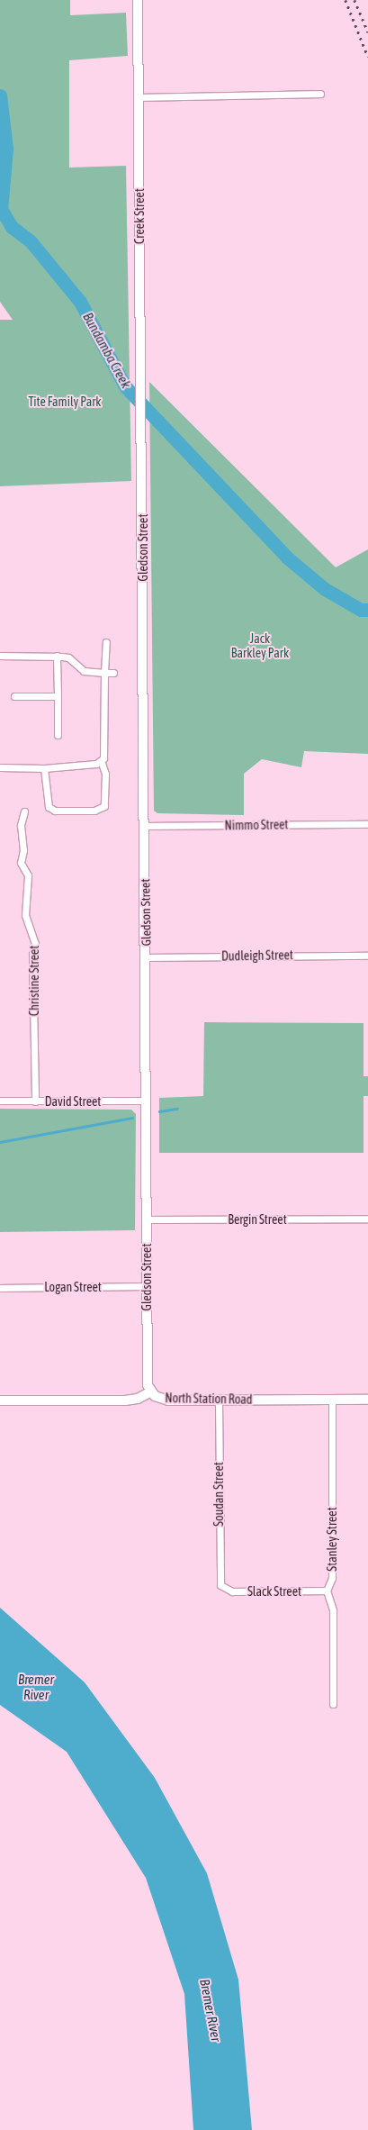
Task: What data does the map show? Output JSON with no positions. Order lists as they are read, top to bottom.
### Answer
{
  "streets": {
    "street": [
      "Creek Street",
      "Gledson Street",
      "Nimmo Street",
      "Dudleigh Street",
      "Christine Street",
      "David Street",
      "Bergin Street",
      "Logan Street",
      "North Station Road",
      "Soudan Street",
      "Stanley Street",
      "Slack Street"
    ]
  },
  "crossings": [
    ["Creek Street", "Gledson Street"],
    ["Gledson Street", "Nimmo Street"],
    ["Gledson Street", "Dudleigh Street"],
    ["Gledson Street", "David Street"],
    ["Gledson Street", "Bergin Street"],
    ["Gledson Street", "Logan Street"],
    ["Gledson Street", "North Station Road"],
    ["Christine Street", "David Street"],
    ["North Station Road", "Soudan Street"],
    ["North Station Road", "Stanley Street"],
    ["Soudan Street", "Slack Street"],
    ["Stanley Street", "Slack Street"]
  ],
  "water": ["Bundamba Creek", "Bremer River"],
  "parks": ["Tite Family Park", "Jack Barkley Park"]
}
